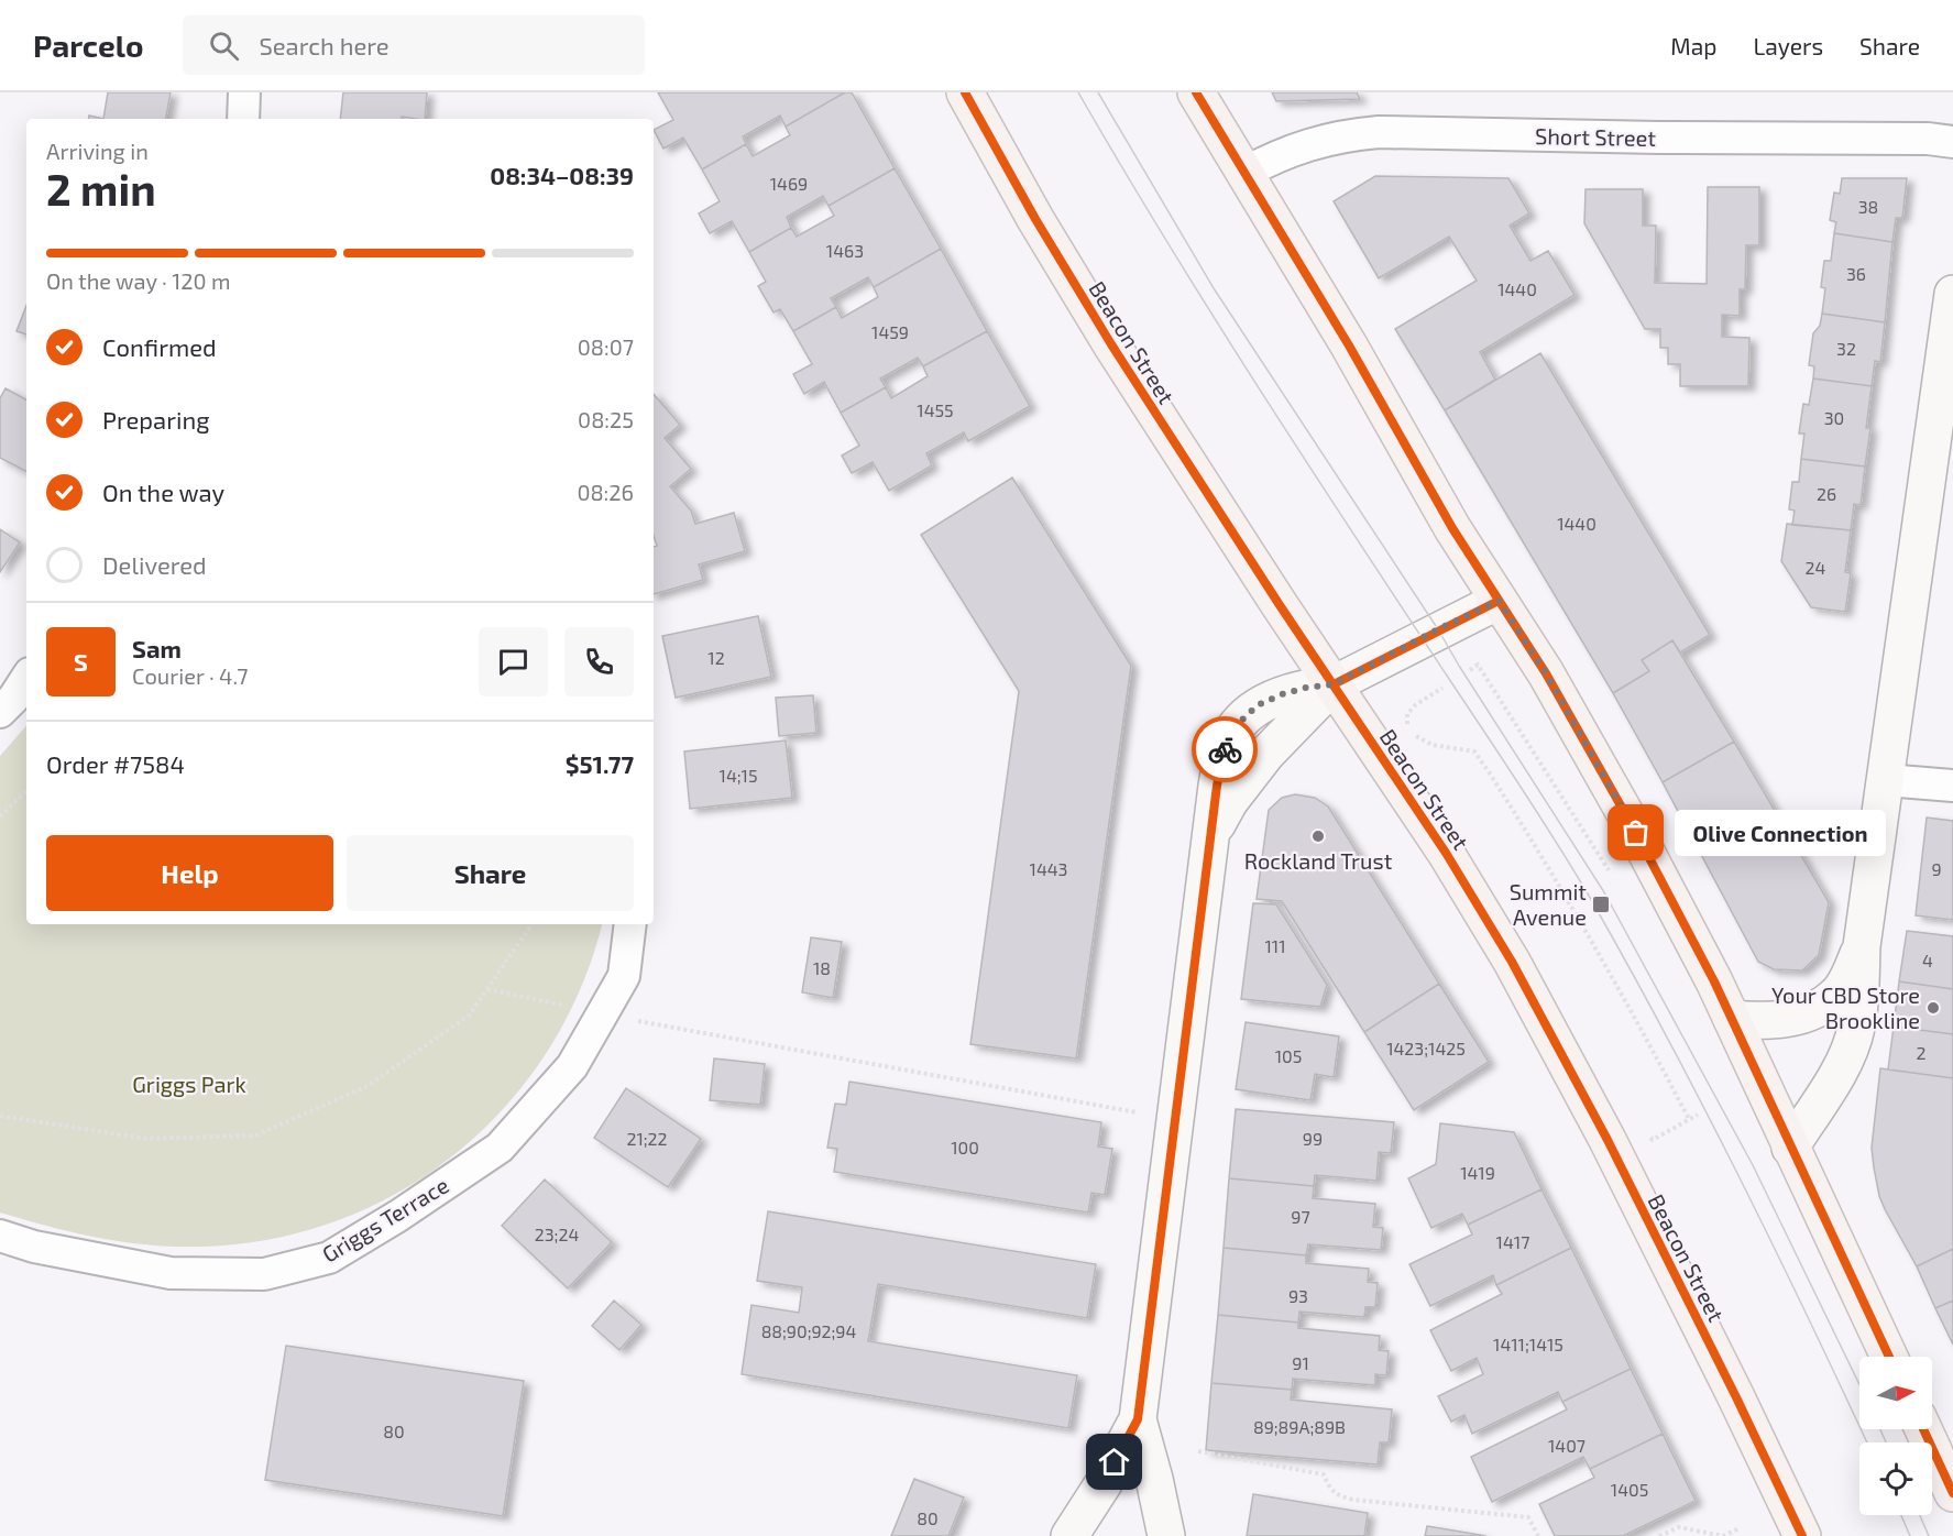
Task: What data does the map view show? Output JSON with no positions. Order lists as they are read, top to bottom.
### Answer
{
  "streets": {
    "main road": ["Beacon Street"],
    "street": ["Short Street", "Griggs Terrace"]
  },
  "parks": ["Griggs Park"],
  "places": {
    "other": ["Olive Connection", "Rockland Trust", "Your CBD Store Brookline"],
    "transit": ["Summit Avenue"]
  },
  "house_numbers": [
    "1469",
    "38",
    "1463",
    "36",
    "1440",
    "1459",
    "32",
    "1455",
    "30",
    "26",
    "1440",
    "24",
    "12",
    "14;15",
    "1443",
    "9",
    "111",
    "4",
    "18",
    "1423;1425",
    "2",
    "105",
    "21;22",
    "99",
    "100",
    "1419",
    "97",
    "23;24",
    "1417",
    "93",
    "88;90;92;94",
    "1411;1415",
    "91",
    "89;89A;89B",
    "80",
    "1407",
    "1405",
    "80"
  ],
  "north": "right",
  "page": {
    "header": "Parcelo",
    "search": "Search here",
    "nav": ["Map", "Layers", "Share"],
    "heading": ["2 min", "Arriving in", "08:34–08:39"],
    "panel": [
      "Sam",
      "Courier · 4.7",
      "Order #7584",
      "$51.77"
    ],
    "bar": "On the way · 120 m",
    "list": [
      ["Confirmed", "08:07"],
      ["Preparing", "08:25"],
      ["On the way", "08:26"],
      "Delivered"
    ],
    "round": "S",
    "bubble": "Olive Connection",
    "buttons": ["Help", "Share"]
  }
}
